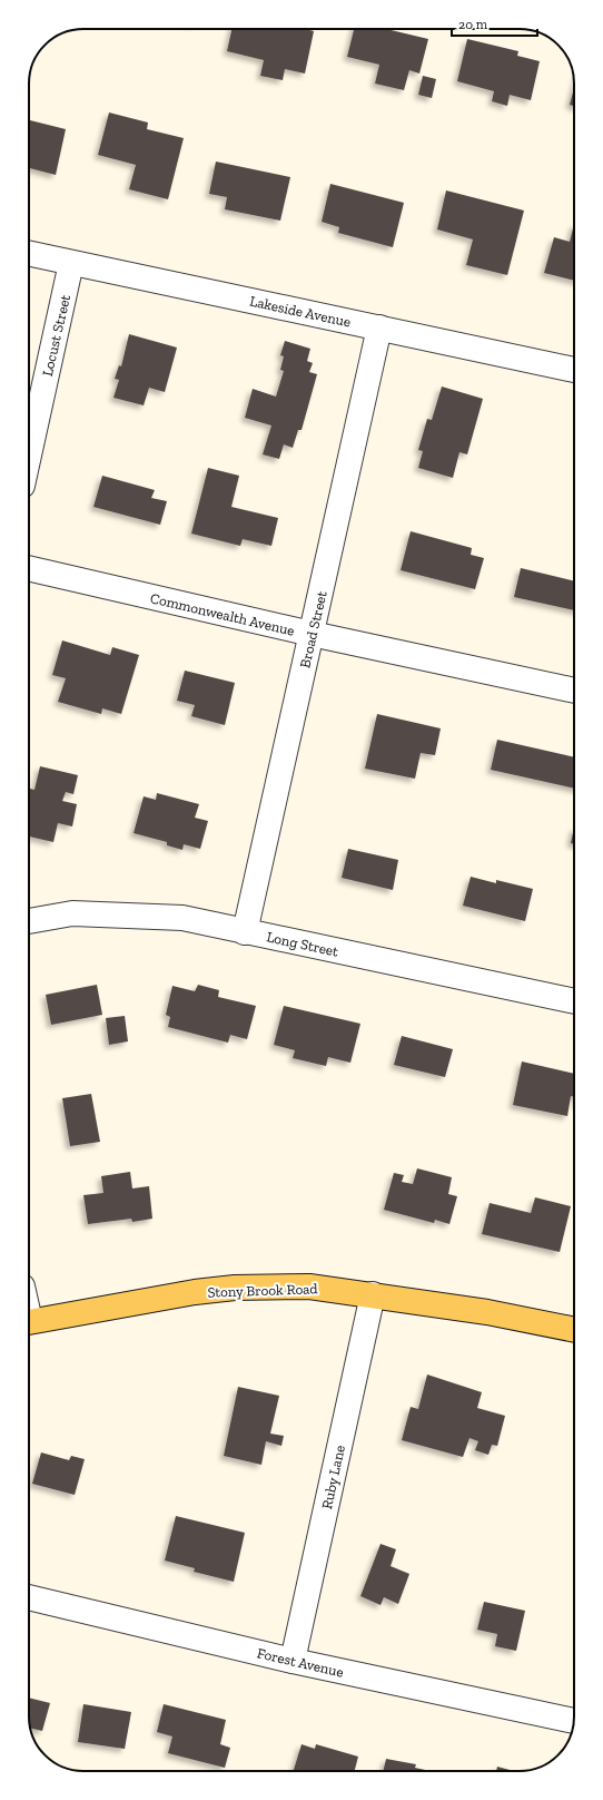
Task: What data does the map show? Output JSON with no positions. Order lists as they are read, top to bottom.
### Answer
{
  "streets": {
    "main road": ["Stony Brook Road"],
    "street": [
      "Lakeside Avenue",
      "Locust Street",
      "Commonwealth Avenue",
      "Broad Street",
      "Long Street",
      "Ruby Lane",
      "Forest Avenue"
    ]
  },
  "crossings": [
    ["Lakeside Avenue", "Locust Street"],
    ["Lakeside Avenue", "Broad Street"],
    ["Commonwealth Avenue", "Broad Street"],
    ["Broad Street", "Long Street"],
    ["Stony Brook Road", "Ruby Lane"],
    ["Ruby Lane", "Forest Avenue"]
  ],
  "scale_bar": "20 m"
}
